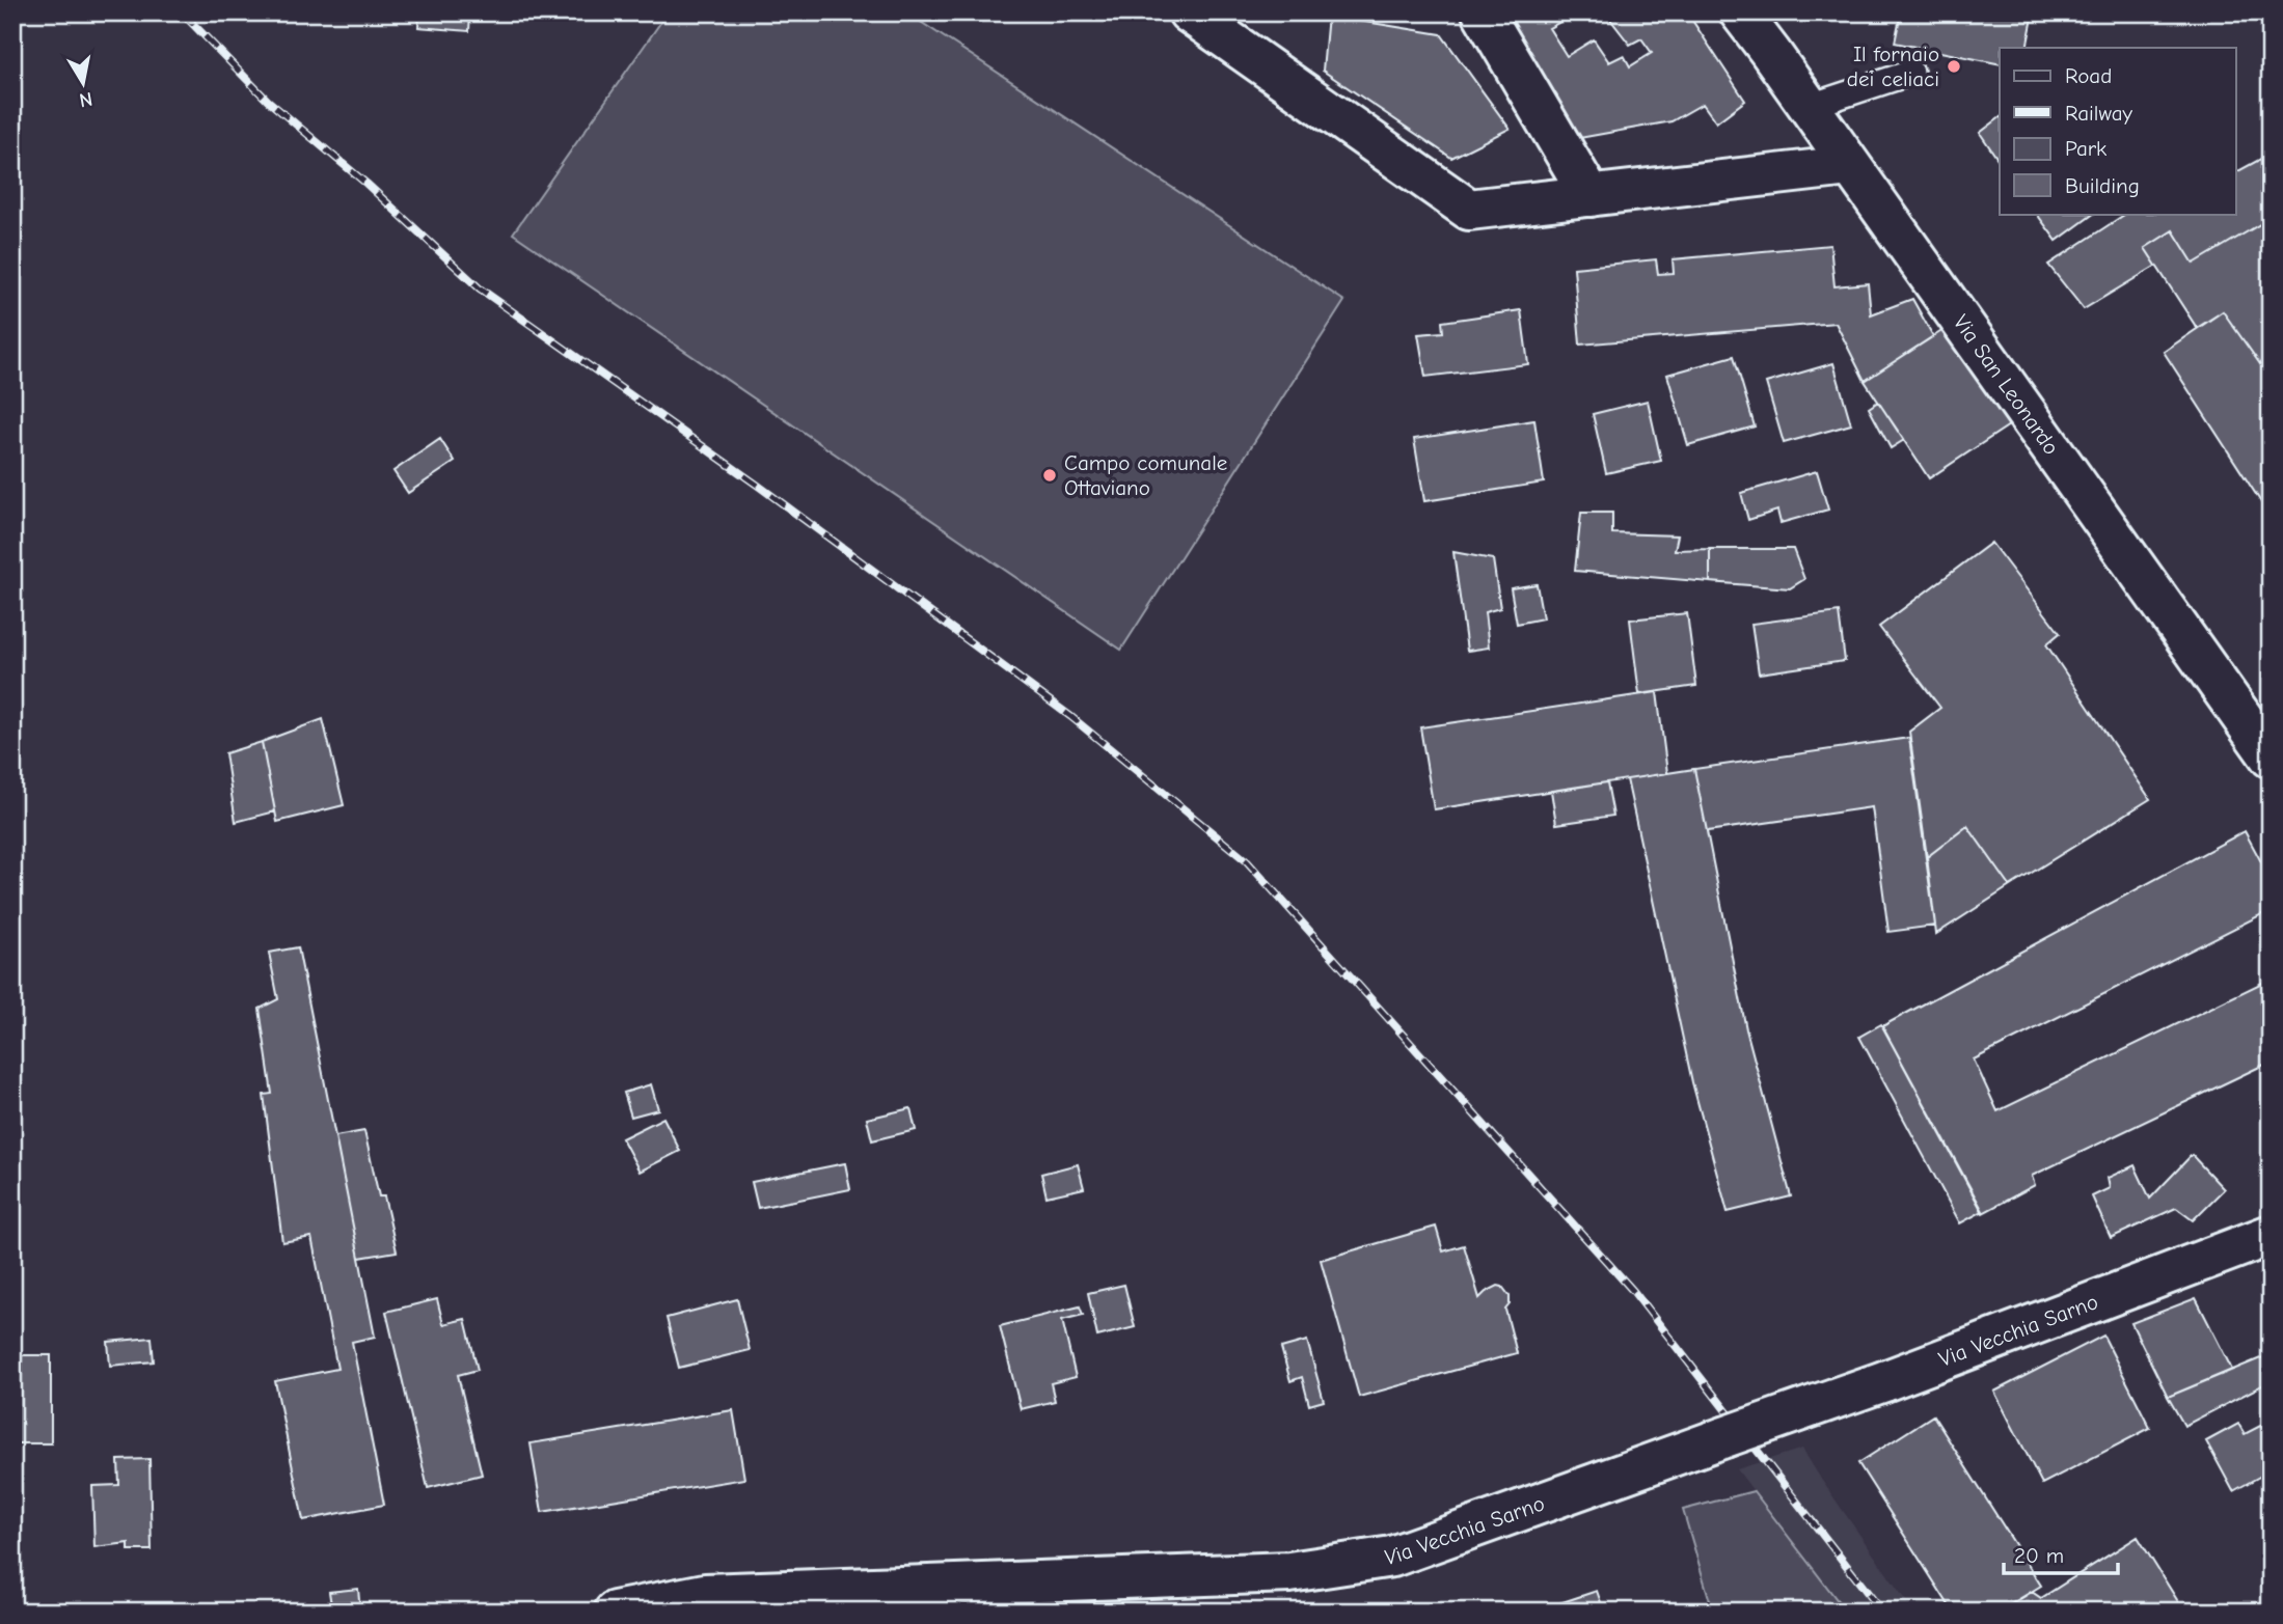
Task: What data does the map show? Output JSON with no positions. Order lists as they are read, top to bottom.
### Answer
{
  "streets": {
    "street": ["Via San Leonardo", "Via Vecchia Sarno"]
  },
  "places": ["Il fornaio dei celiaci", "Campo comunale Ottaviano"],
  "legend": [
    "Road",
    "Railway",
    "Park",
    "Building"
  ],
  "scale_bar": "20 m",
  "north": "bottom"
}
